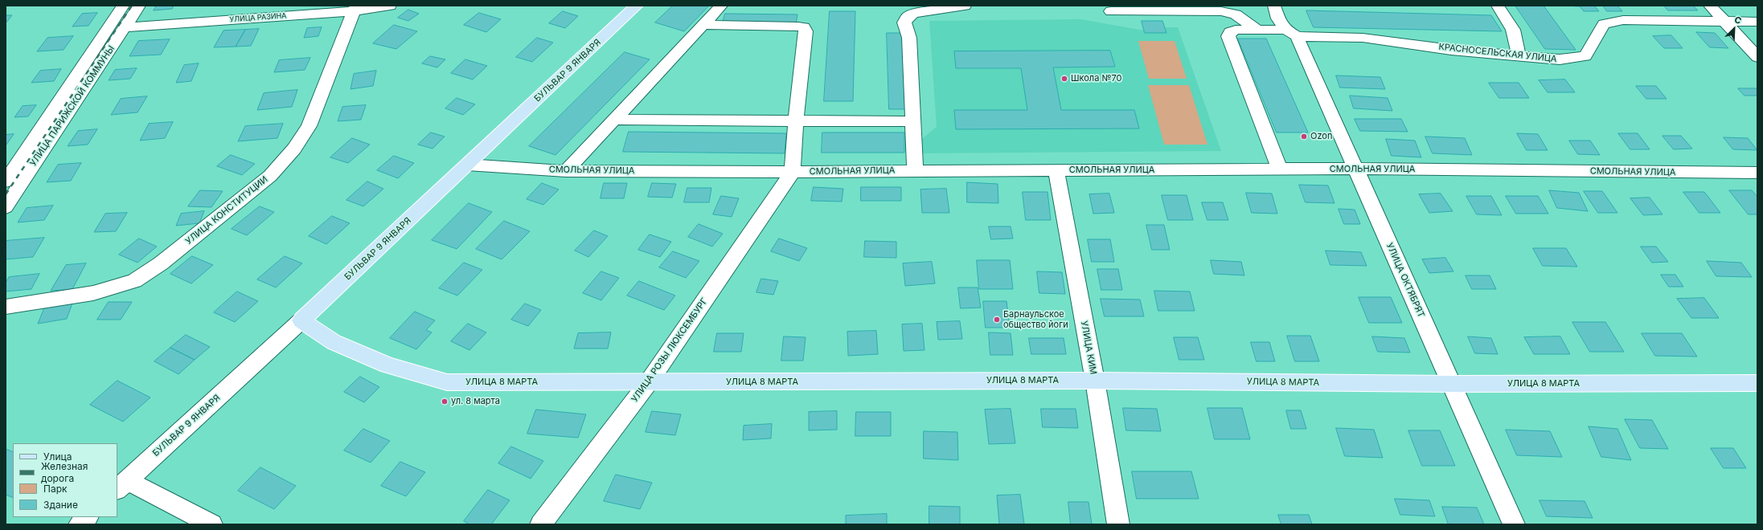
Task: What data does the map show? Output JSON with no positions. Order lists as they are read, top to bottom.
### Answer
{
  "streets": {
    "main road": ["БУЛЬВАР 9 ЯНВАРЯ", "УЛИЦА 8 МАРТА"],
    "street": [
      "УЛИЦА РАЗИНА",
      "КРАСНОСЕЛЬСКАЯ УЛИЦА",
      "УЛИЦА ПАРИЖСКОЙ КОММУНЫ",
      "СМОЛЬНАЯ УЛИЦА",
      "УЛИЦА КОНСТИТУЦИИ",
      "УЛИЦА ОКТЯБРЯТ",
      "УЛИЦА КИМ",
      "УЛИЦА РОЗЫ ЛЮКСЕМБУРГ"
    ]
  },
  "crossings": [
    ["УЛИЦА РАЗИНА", "УЛИЦА ПАРИЖСКОЙ КОММУНЫ"],
    ["УЛИЦА РАЗИНА", "УЛИЦА КОНСТИТУЦИИ"],
    ["КРАСНОСЕЛЬСКАЯ УЛИЦА", "СМОЛЬНАЯ УЛИЦА"],
    ["КРАСНОСЕЛЬСКАЯ УЛИЦА", "УЛИЦА ОКТЯБРЯТ"],
    ["БУЛЬВАР 9 ЯНВАРЯ", "СМОЛЬНАЯ УЛИЦА"],
    ["БУЛЬВАР 9 ЯНВАРЯ", "УЛИЦА 8 МАРТА"],
    ["СМОЛЬНАЯ УЛИЦА", "УЛИЦА ОКТЯБРЯТ"],
    ["СМОЛЬНАЯ УЛИЦА", "УЛИЦА КИМ"],
    ["СМОЛЬНАЯ УЛИЦА", "УЛИЦА РОЗЫ ЛЮКСЕМБУРГ"],
    ["УЛИЦА ОКТЯБРЯТ", "УЛИЦА 8 МАРТА"],
    ["УЛИЦА КИМ", "УЛИЦА 8 МАРТА"],
    ["УЛИЦА РОЗЫ ЛЮКСЕМБУРГ", "УЛИЦА 8 МАРТА"]
  ],
  "places": [
    "Школа №70",
    "Ozon",
    "Барнаульское общество йоги",
    "ул. 8 марта"
  ],
  "legend": [
    "Улица",
    "Железная дорога",
    "Парк",
    "Здание"
  ],
  "north": "top right"
}
